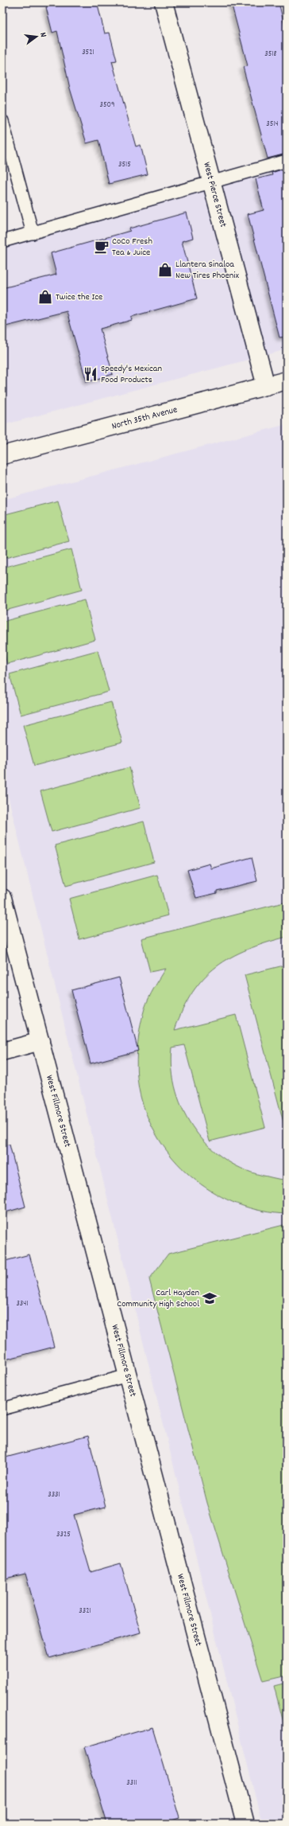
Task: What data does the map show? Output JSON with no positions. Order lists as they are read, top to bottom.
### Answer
{
  "streets": {
    "street": ["West Pierce Street", "North 35th Avenue", "West Fillmore Street"]
  },
  "crossings": [
    ["West Pierce Street", "North 35th Avenue"]
  ],
  "places": {
    "cafe": ["CoCo Fresh Tea & Juice"],
    "shop": ["Llantera Sinaloa New Tires Phoenix", "Twice the Ice"],
    "restaurant": ["Speedy's Mexican Food Products"],
    "school or university": ["Carl Hayden Community High School"]
  },
  "house_numbers": [
    "3521",
    "3518",
    "3509",
    "3514",
    "3515",
    "3341",
    "3331",
    "3325",
    "3321",
    "3311"
  ],
  "north": "right"
}
